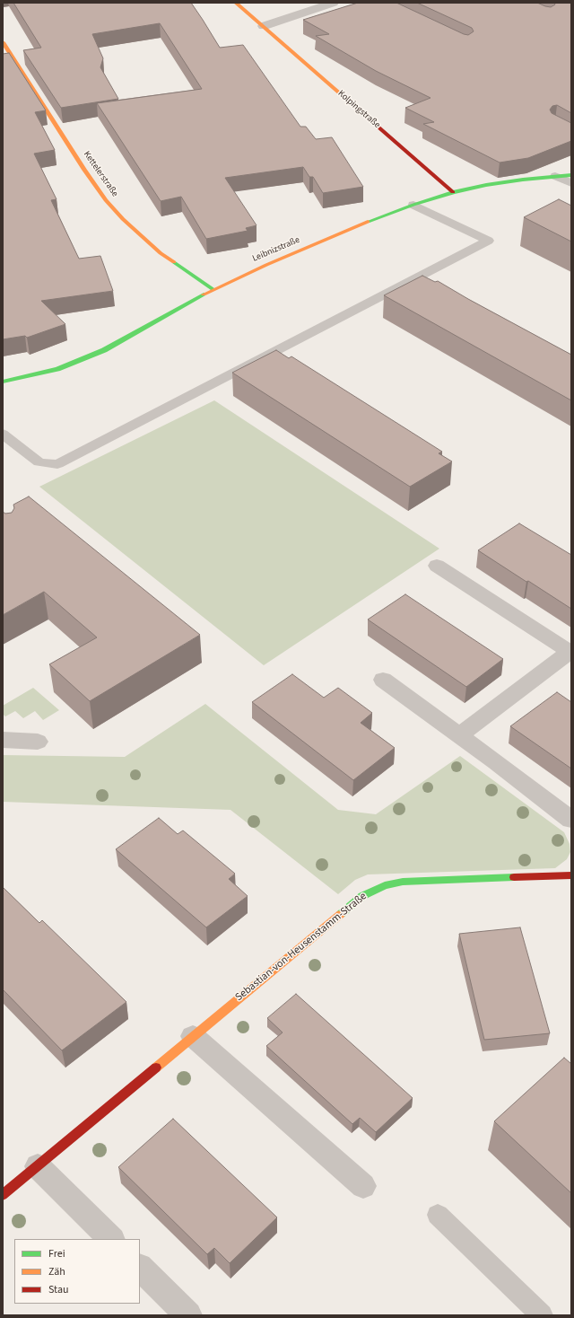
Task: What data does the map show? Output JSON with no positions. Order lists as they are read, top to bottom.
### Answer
{
  "streets": {
    "street": [
      "Kolpingstraße",
      "Kettelerstraße",
      "Leibnizstraße",
      "Sebastian-von-Heusenstamm-Straße"
    ]
  },
  "crossings": [
    ["Kolpingstraße", "Leibnizstraße"],
    ["Kettelerstraße", "Leibnizstraße"]
  ],
  "legend": ["Frei", "Zäh", "Stau"]
}
